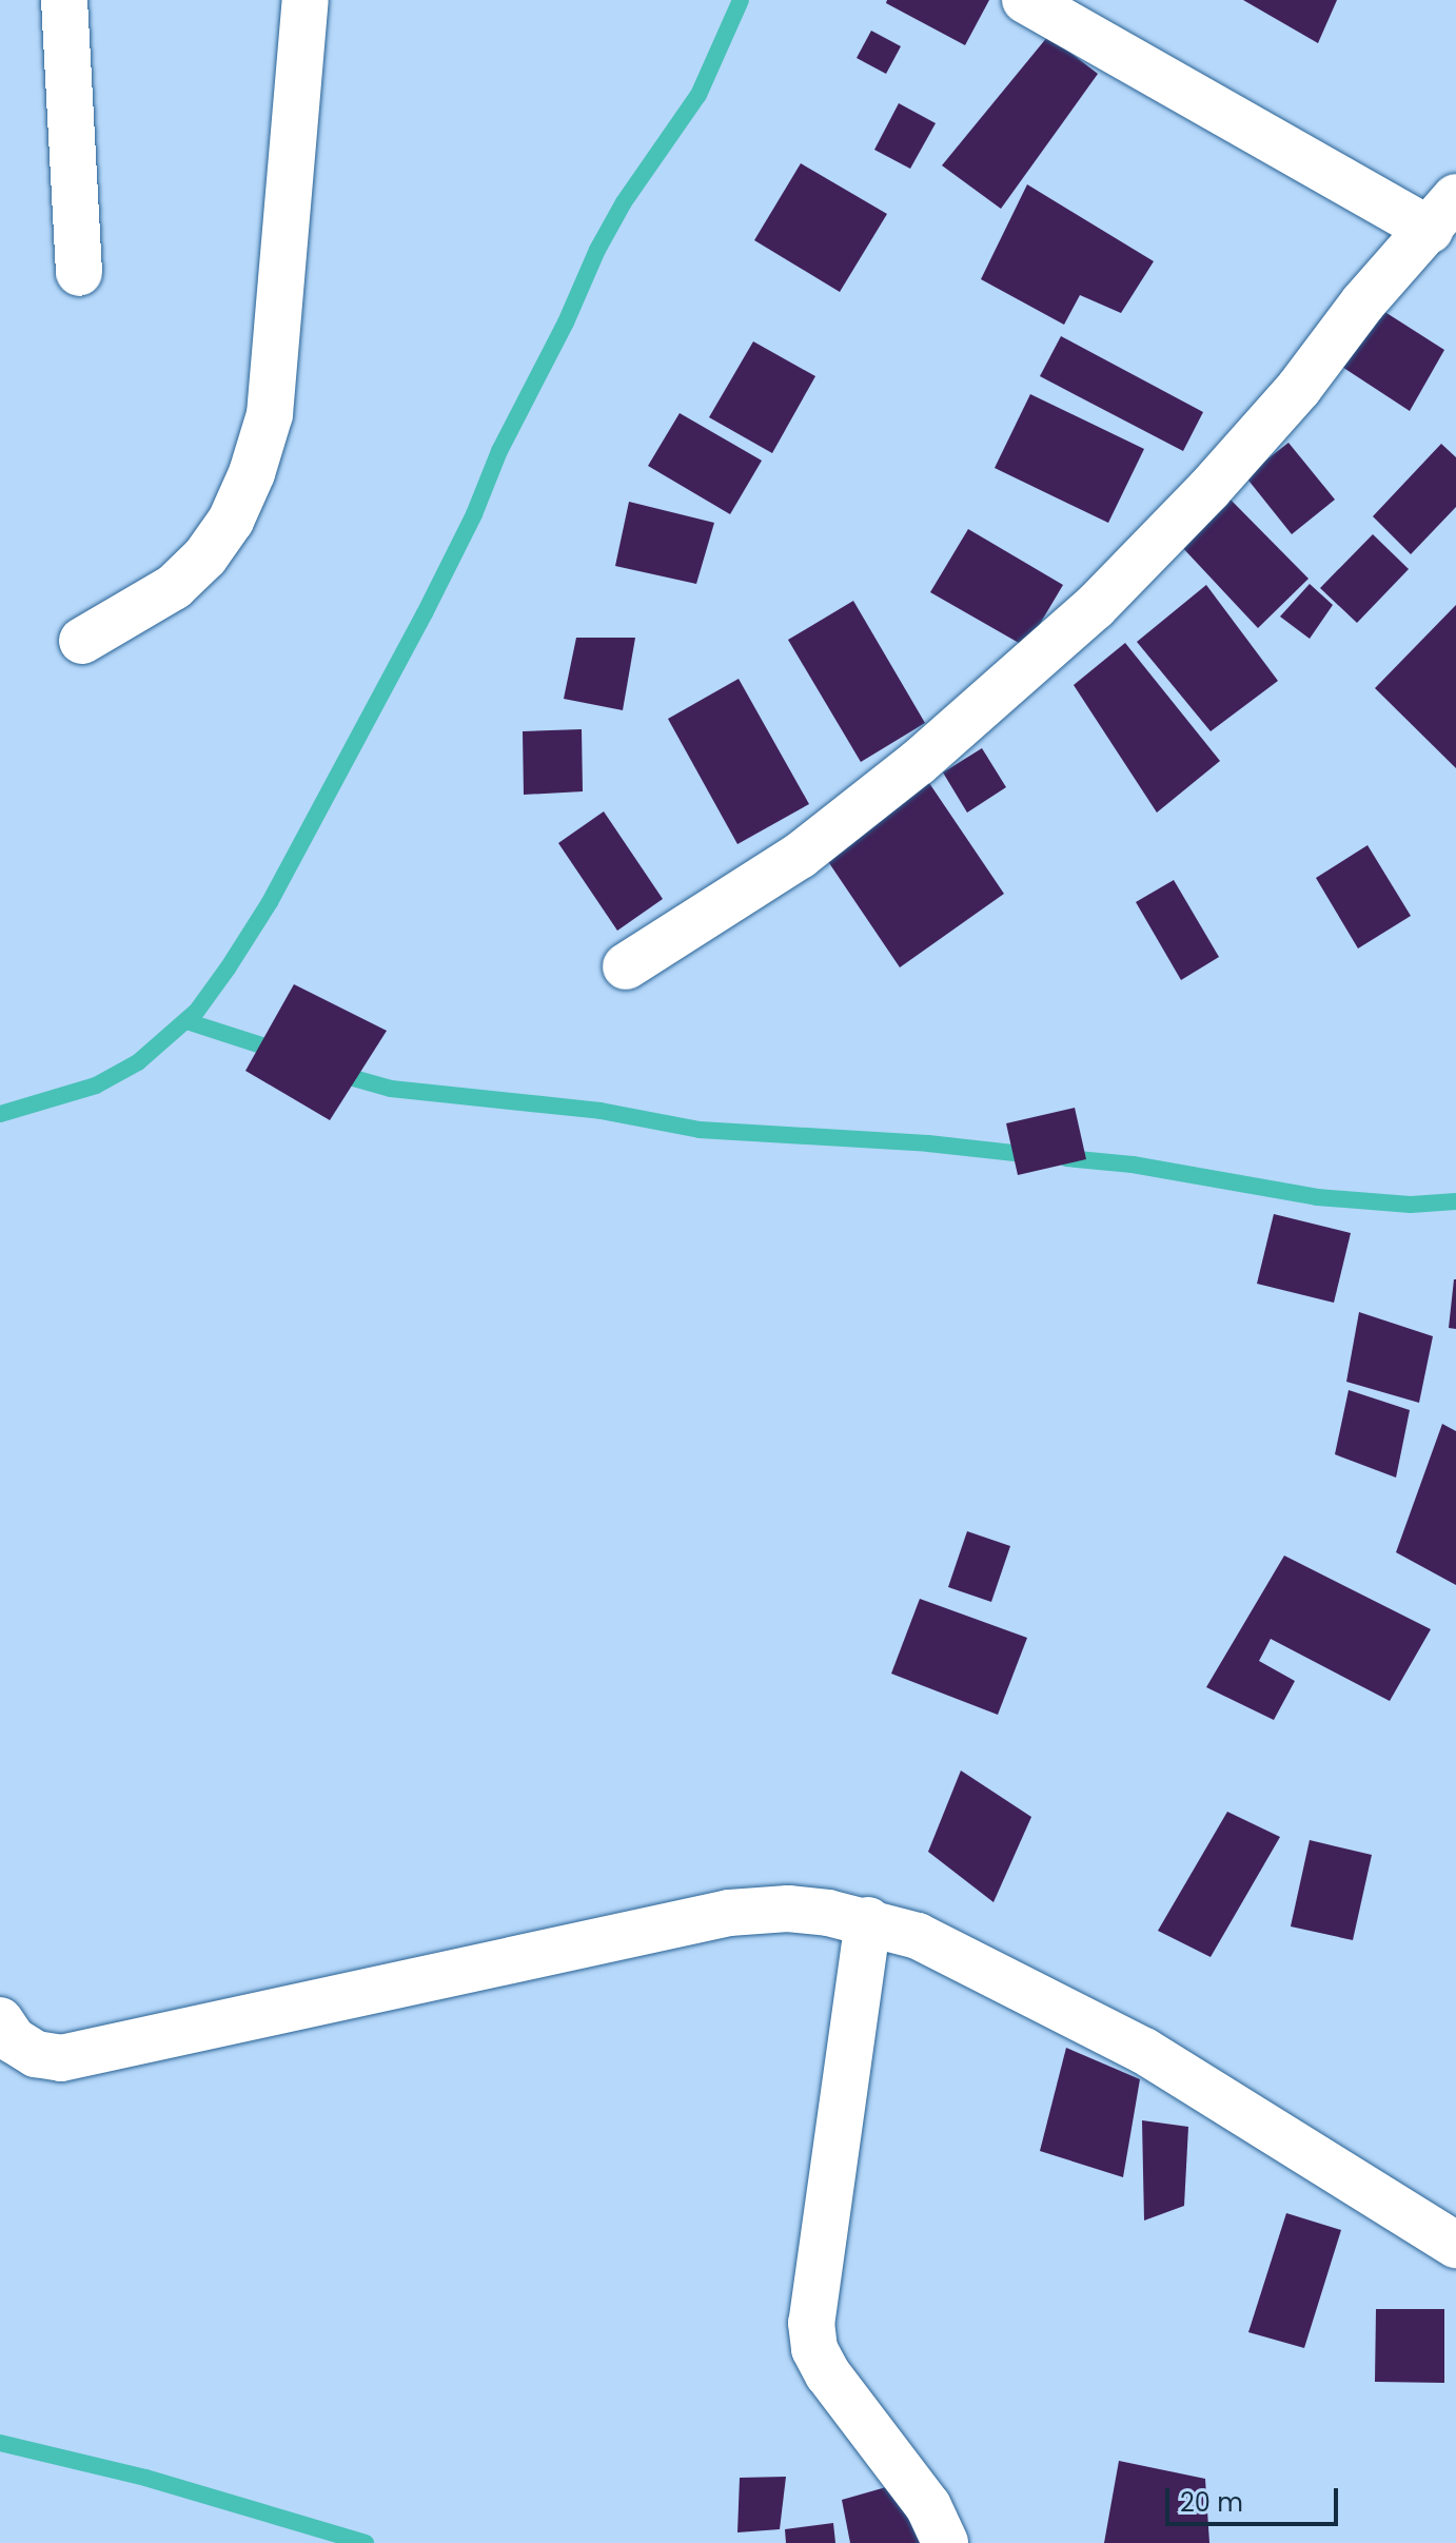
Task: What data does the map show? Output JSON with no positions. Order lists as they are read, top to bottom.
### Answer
{
  "scale_bar": "20 m"
}
